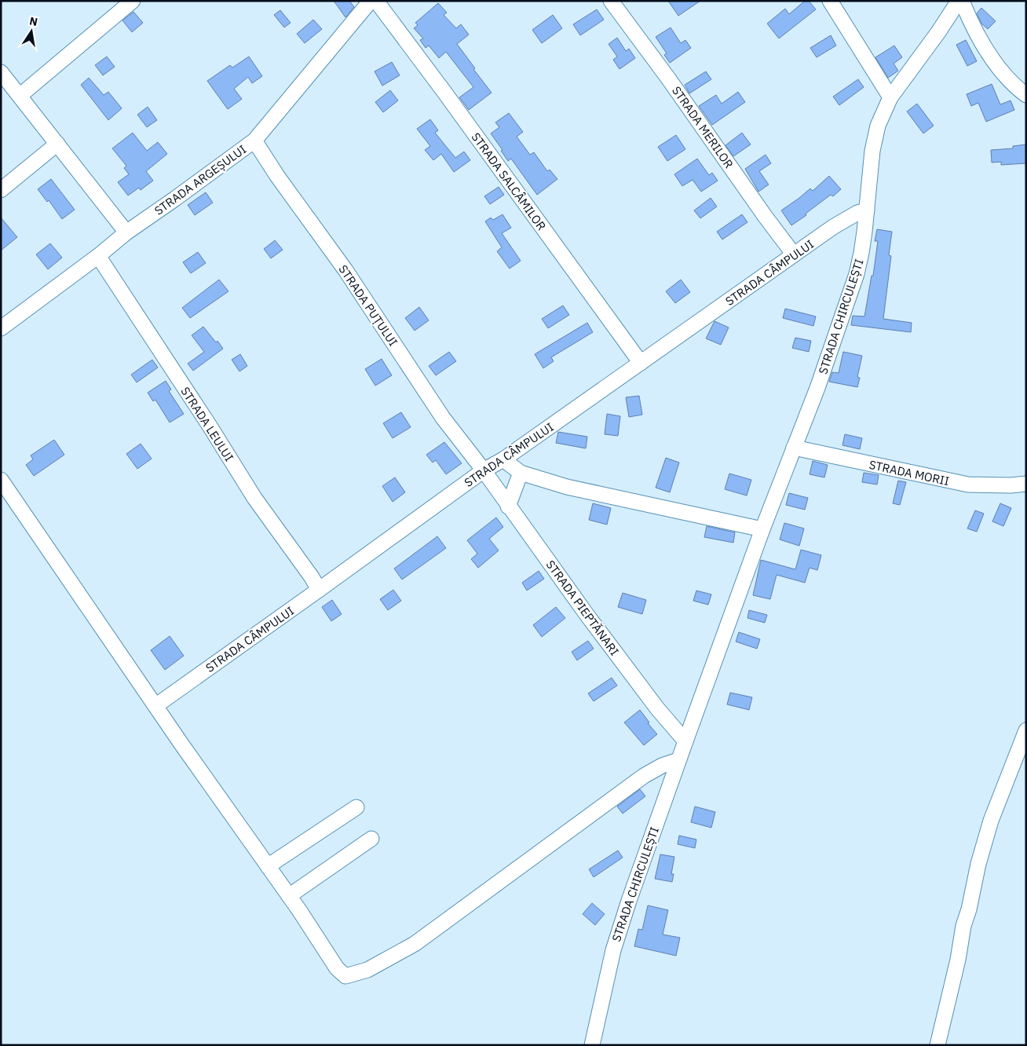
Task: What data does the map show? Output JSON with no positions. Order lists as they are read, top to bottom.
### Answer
{
  "streets": {
    "street": [
      "STRADA MERILOR",
      "STRADA ARGEȘULUI",
      "STRADA SALCÂMILOR",
      "STRADA CÂMPULUI",
      "STRADA PUȚULUI",
      "STRADA CHIRCULEȘTI",
      "STRADA LEULUI",
      "STRADA MORII",
      "STRADA PIEPTĂNARI"
    ]
  },
  "crossings": [
    ["STRADA MERILOR", "STRADA CÂMPULUI"],
    ["STRADA ARGEȘULUI", "STRADA PUȚULUI"],
    ["STRADA ARGEȘULUI", "STRADA LEULUI"],
    ["STRADA SALCÂMILOR", "STRADA CÂMPULUI"],
    ["STRADA CÂMPULUI", "STRADA PUȚULUI"],
    ["STRADA CÂMPULUI", "STRADA CHIRCULEȘTI"],
    ["STRADA CÂMPULUI", "STRADA LEULUI"],
    ["STRADA CÂMPULUI", "STRADA PIEPTĂNARI"],
    ["STRADA PUȚULUI", "STRADA PIEPTĂNARI"],
    ["STRADA CHIRCULEȘTI", "STRADA MORII"],
    ["STRADA CHIRCULEȘTI", "STRADA PIEPTĂNARI"]
  ],
  "north": "top"
}
